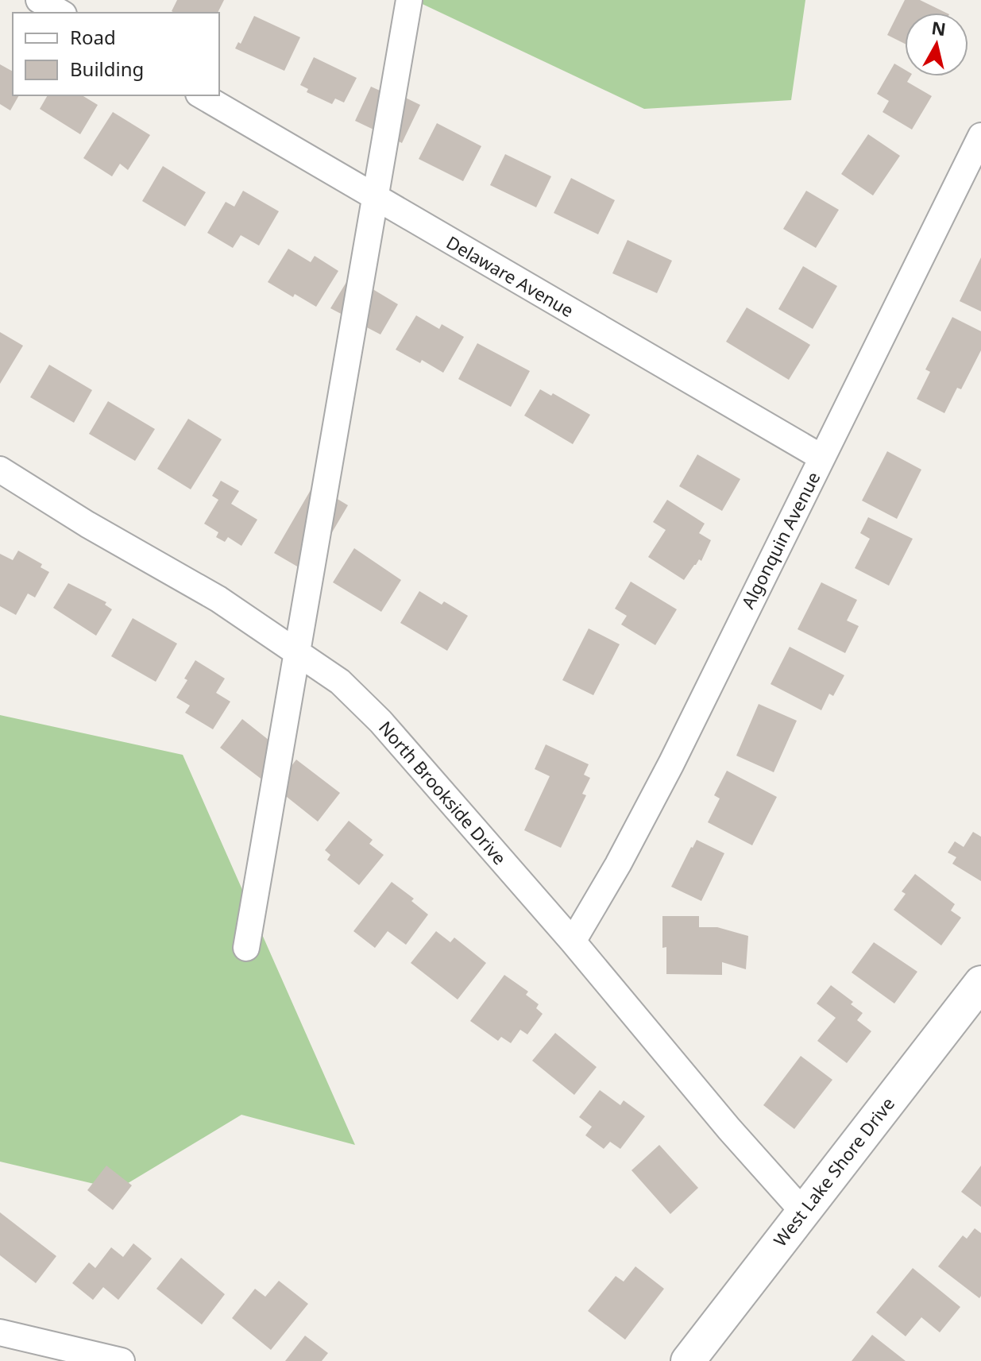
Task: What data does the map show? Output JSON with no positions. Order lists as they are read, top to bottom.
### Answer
{
  "streets": {
    "street": [
      "Delaware Avenue",
      "Algonquin Avenue",
      "North Brookside Drive",
      "West Lake Shore Drive"
    ]
  },
  "crossings": [
    ["Delaware Avenue", "Algonquin Avenue"],
    ["Algonquin Avenue", "North Brookside Drive"],
    ["North Brookside Drive", "West Lake Shore Drive"]
  ],
  "legend": ["Road", "Building"],
  "north": "top"
}
